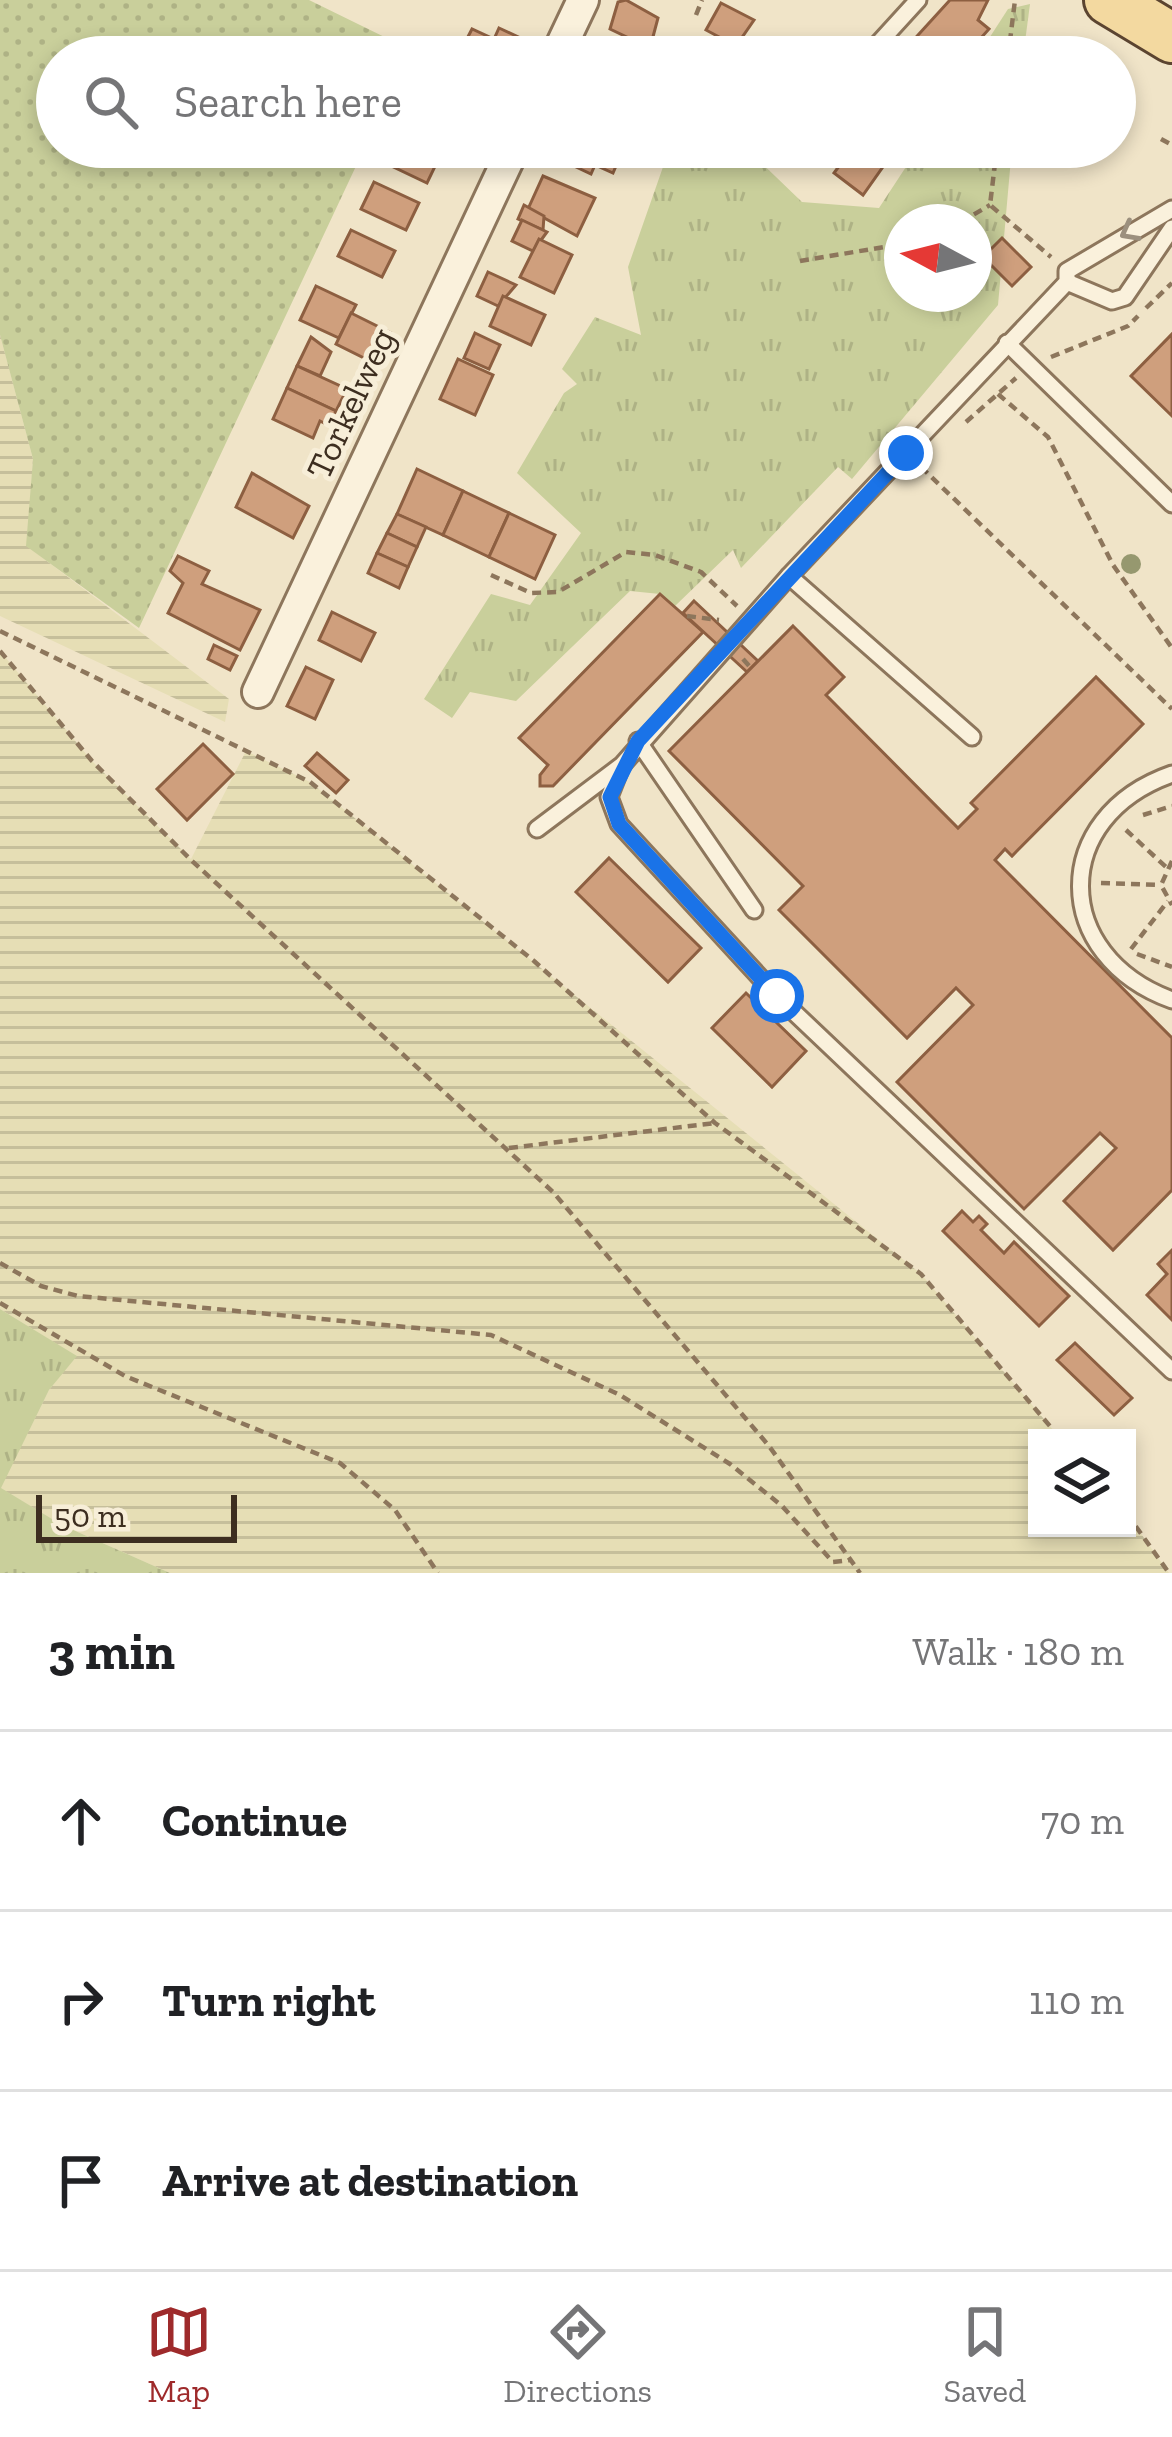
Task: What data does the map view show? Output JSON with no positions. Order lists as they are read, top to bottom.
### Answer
{
  "streets": {
    "street": ["Torkelweg"]
  },
  "scale_bar": "50 m",
  "north": "left",
  "page": {
    "search": "Search here",
    "scale": "50 m",
    "heading": ["3 min", "Walk · 180 m"],
    "list": [
      ["Continue", "70 m"],
      ["Turn right", "110 m"],
      "Arrive at destination"
    ],
    "nav": ["Map", "Directions", "Saved"]
  }
}
